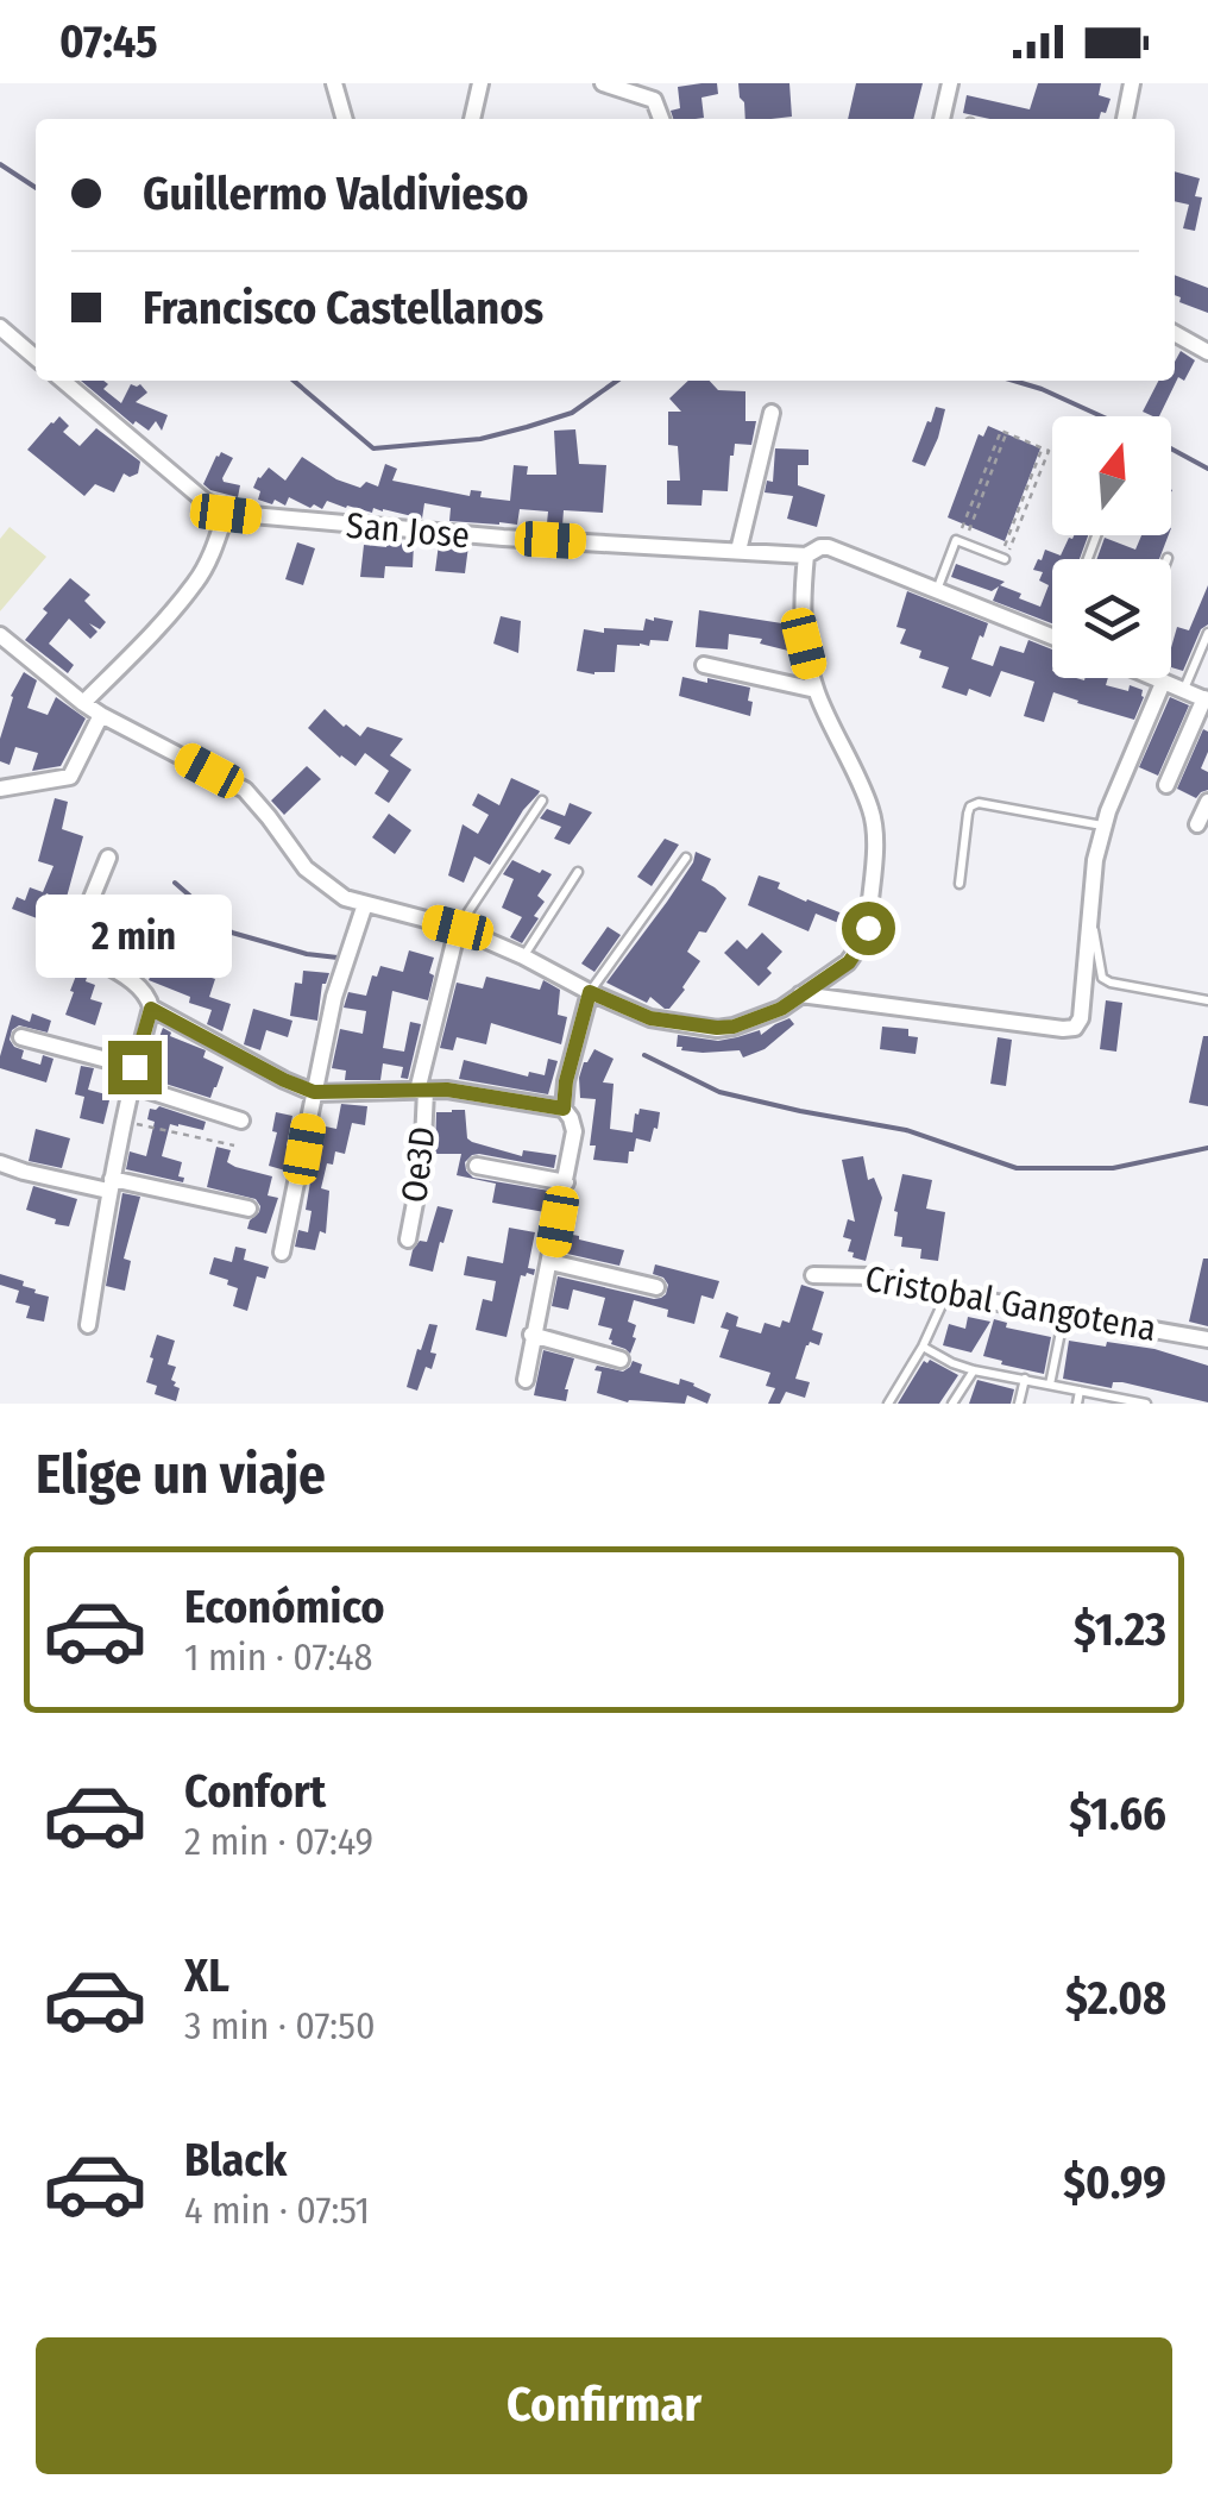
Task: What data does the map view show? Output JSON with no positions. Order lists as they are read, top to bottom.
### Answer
{
  "streets": {
    "street": ["San Jose", "Oe3D", "Cristobal Gangotena"]
  },
  "north": "top",
  "page": {
    "status": "07:45",
    "banner": ["Guillermo Valdivieso", "Francisco Castellanos"],
    "bubble": "2 min",
    "heading": "Elige un viaje",
    "list": [
      {
        "name": "Económico",
        "note": "1 min · 07:48",
        "value": "$1.23"
      },
      {
        "name": "Confort",
        "note": "2 min · 07:49",
        "value": "$1.66"
      },
      {
        "name": "XL",
        "note": "3 min · 07:50",
        "value": "$2.08"
      },
      {
        "name": "Black",
        "note": "4 min · 07:51",
        "value": "$0.99"
      }
    ],
    "buttons": "Confirmar"
  }
}
